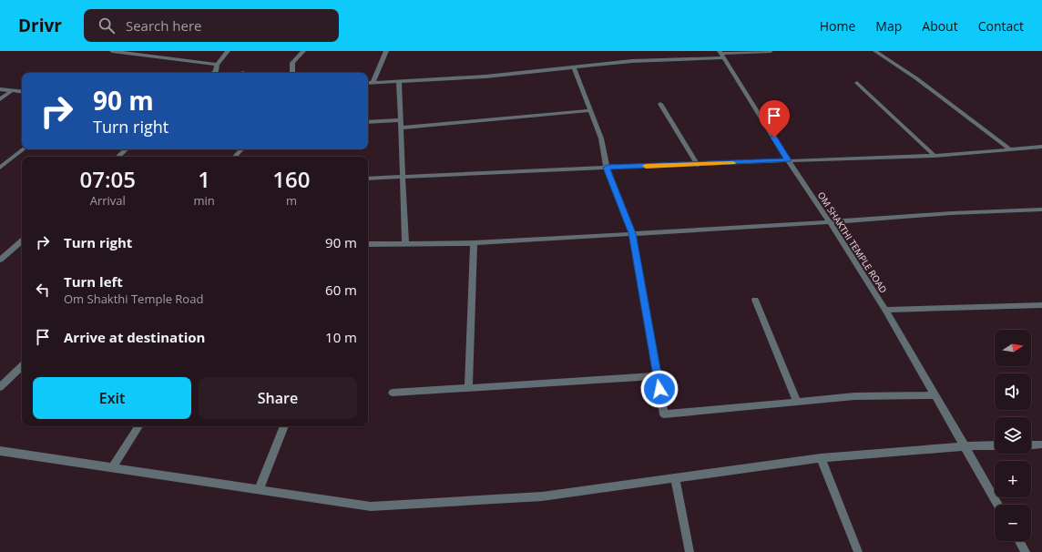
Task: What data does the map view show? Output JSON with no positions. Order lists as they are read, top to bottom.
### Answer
{
  "streets": {
    "street": ["OM SHAKTHI TEMPLE ROAD"]
  },
  "north": "right",
  "page": {
    "header": "Drivr",
    "search": "Search here",
    "nav": [
      "Home",
      "Map",
      "About",
      "Contact"
    ],
    "turn": ["90 m", "Turn right"],
    "eta": [
      "07:05",
      "Arrival",
      "1",
      "min",
      "160",
      "m"
    ],
    "list": [
      {
        "name": "Turn right",
        "value": "90 m"
      },
      {
        "name": "Turn left",
        "note": "Om Shakthi Temple Road",
        "value": "60 m"
      },
      {
        "name": "Arrive at destination",
        "value": "10 m"
      }
    ],
    "map_buttons": ["+", "−"],
    "buttons": ["Exit", "Share"]
  }
}
